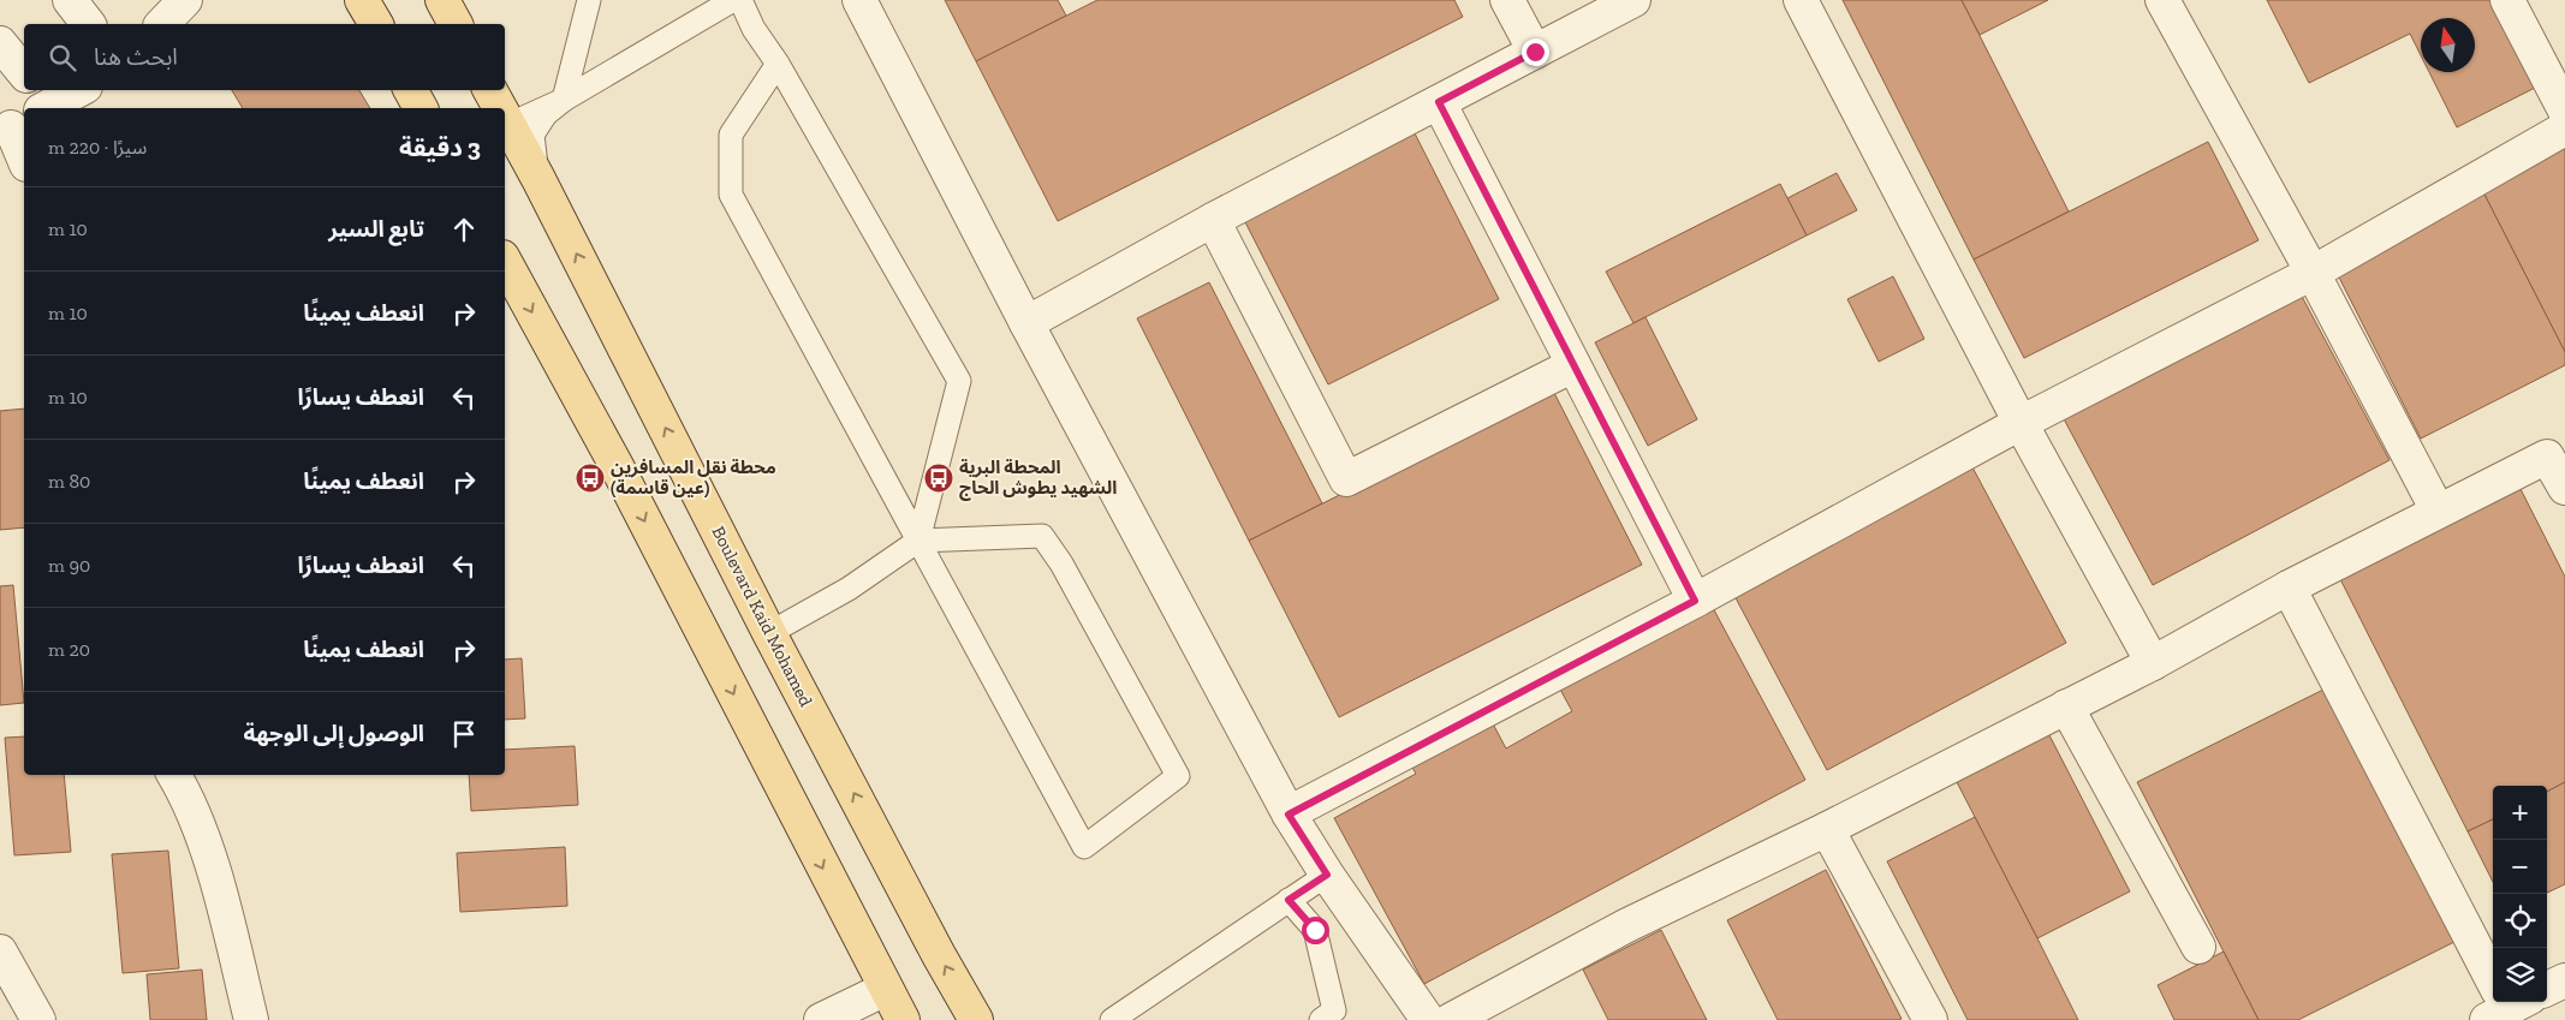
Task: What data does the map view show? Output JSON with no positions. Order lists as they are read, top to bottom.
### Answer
{
  "streets": {
    "main road": ["Boulevard Kaid Mohamed"]
  },
  "places": {
    "bus stop": ["محطة نقل المسافرين (عين قاسمة)", "المحطة البرية الشهيد يطوش الحاج"]
  },
  "north": "top",
  "page": {
    "search": "ابحث هنا",
    "heading": ["3 دقيقة", "سيرًا · 220 m"],
    "list": [
      ["تابع السير", "10 m"],
      ["انعطف يمينًا", "10 m"],
      ["انعطف يسارًا", "10 m"],
      ["انعطف يمينًا", "80 m"],
      ["انعطف يسارًا", "90 m"],
      ["انعطف يمينًا", "20 m"],
      "الوصول إلى الوجهة"
    ],
    "map_buttons": ["+", "−"]
  }
}
